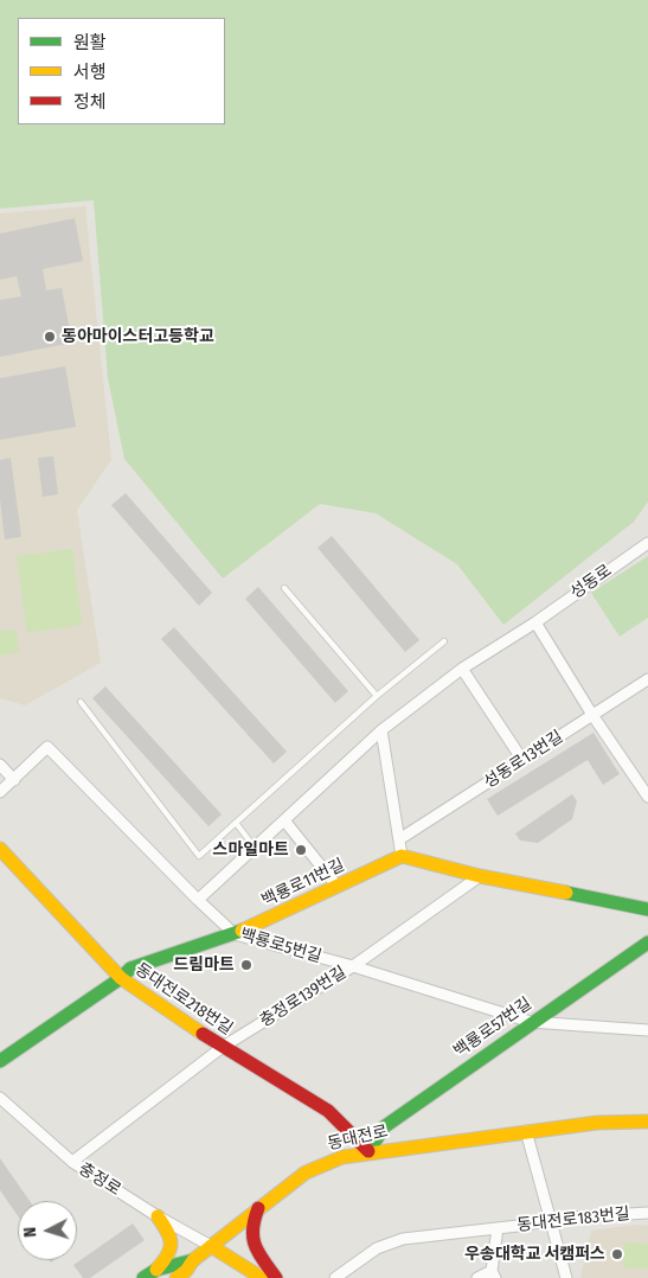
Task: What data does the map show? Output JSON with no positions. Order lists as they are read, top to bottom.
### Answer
{
  "streets": {
    "street": [
      "성동로",
      "성동로13번길",
      "백룡로11번길",
      "백룡로5번길",
      "충정로139번길",
      "동대전로218번길",
      "백룡로57번길",
      "동대전로",
      "충정로",
      "동대전로183번길"
    ]
  },
  "crossings": [
    ["성동로", "백룡로5번길"],
    ["백룡로11번길", "백룡로5번길"],
    ["백룡로11번길", "동대전로218번길"],
    ["백룡로5번길", "충정로139번길"],
    ["백룡로5번길", "백룡로57번길"],
    ["충정로139번길", "동대전로218번길"],
    ["충정로139번길", "충정로"],
    ["동대전로218번길", "백룡로57번길"],
    ["동대전로218번길", "동대전로"],
    ["백룡로57번길", "동대전로"],
    ["동대전로", "충정로"]
  ],
  "places": [
    "동아마이스터고등학교",
    "스마일마트",
    "드림마트",
    "우송대학교 서캠퍼스"
  ],
  "legend": ["원활", "서행", "정체"],
  "north": "left"
}
